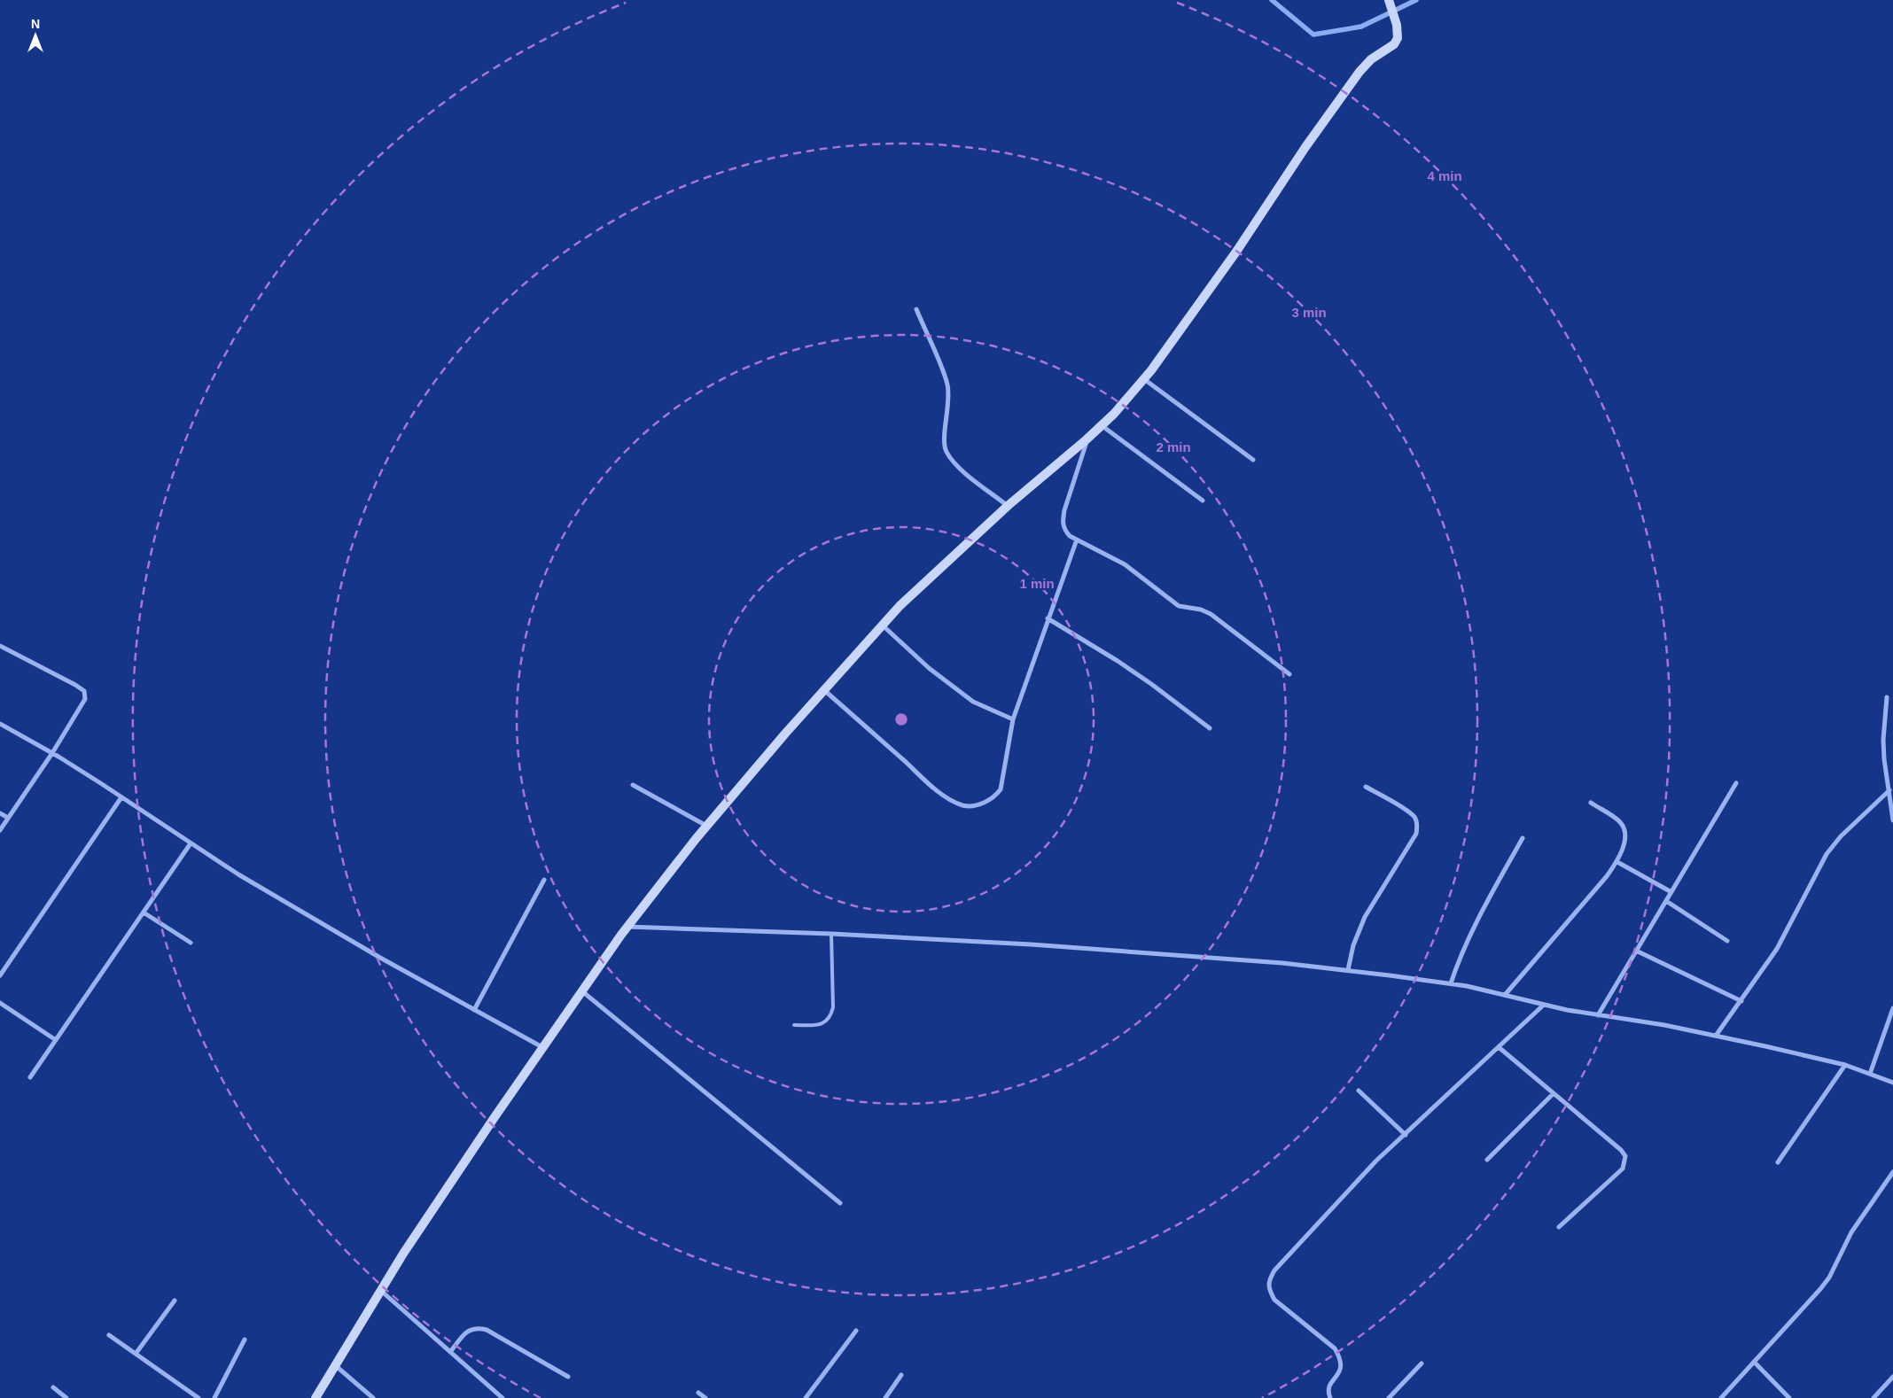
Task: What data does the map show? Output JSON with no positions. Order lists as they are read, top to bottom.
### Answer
{
  "north": "top",
  "rings": [
    "4 min",
    "3 min",
    "2 min",
    "1 min"
  ]
}
